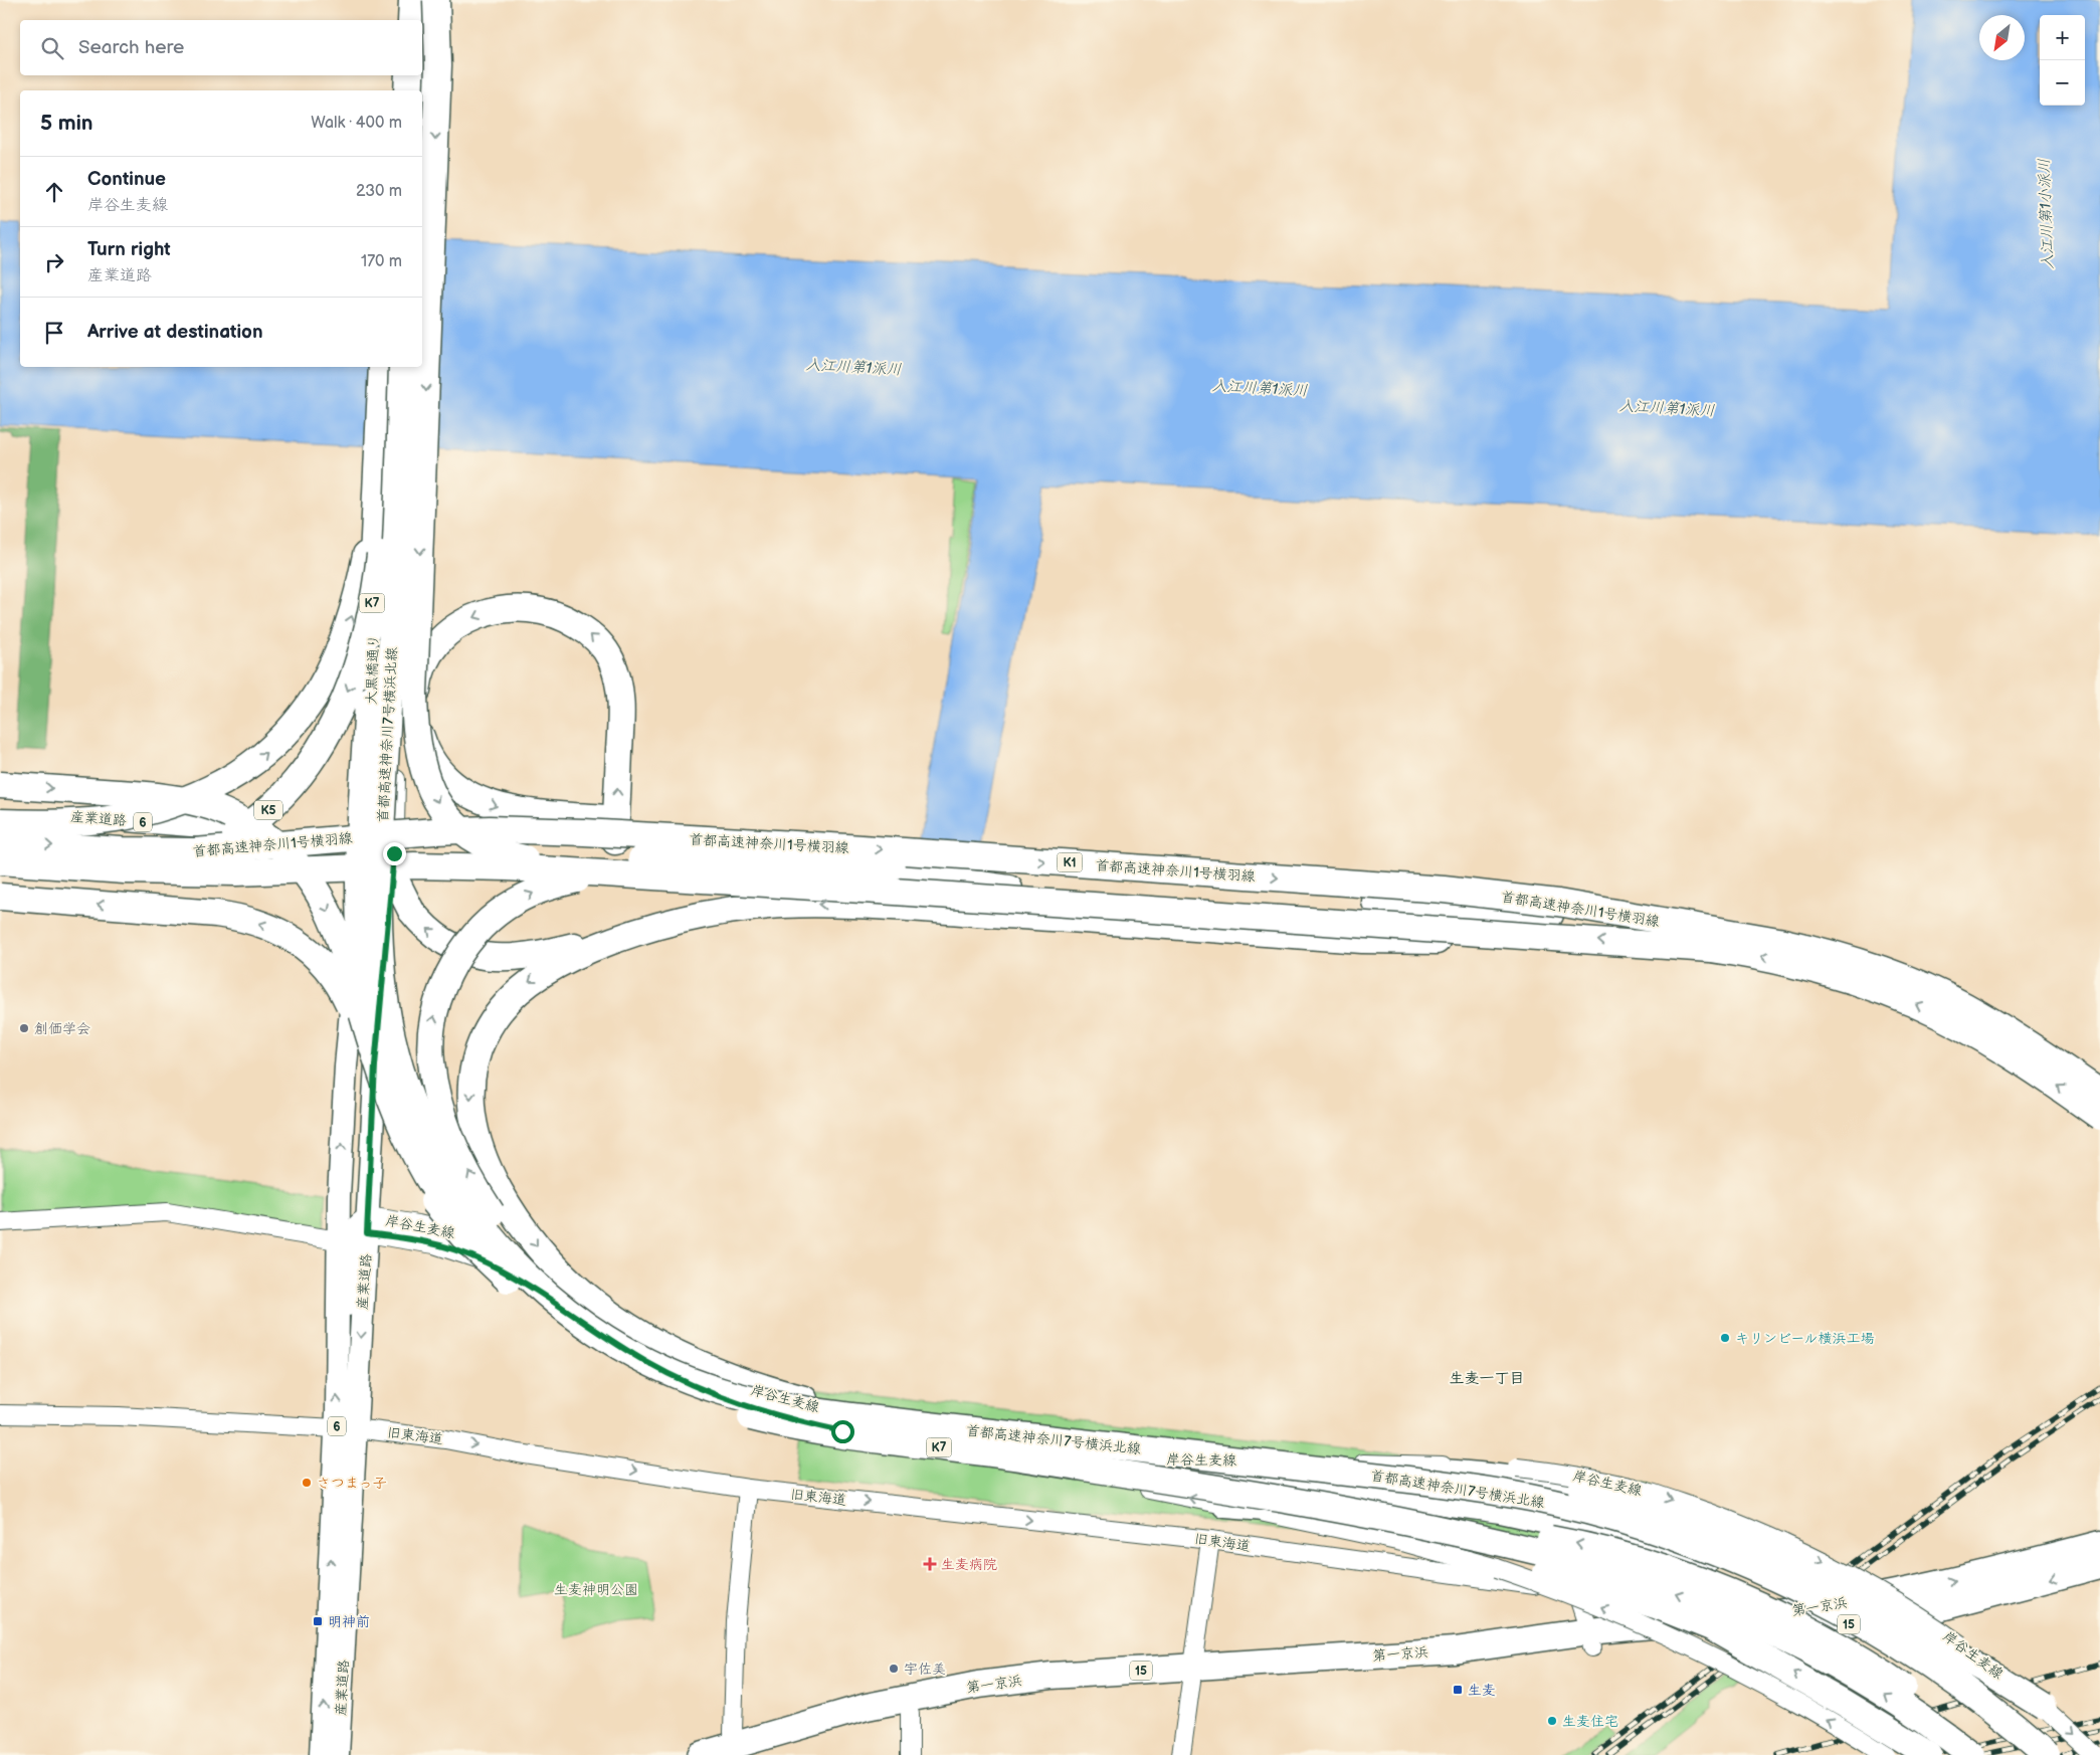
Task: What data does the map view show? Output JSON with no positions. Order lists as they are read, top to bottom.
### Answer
{
  "streets": {
    "highway": [
      "K7",
      "首都高速神奈川7号横浜北線",
      "K5",
      "首都高速神奈川1号横羽線",
      "K1",
      "第一京浜",
      "15"
    ],
    "main road": ["産業道路", "6"],
    "street": ["大黒橋通り", "岸谷生麦線", "旧東海道"]
  },
  "crossings": [
    ["大黒橋通り", "産業道路"],
    ["首都高速神奈川7号横浜北線", "岸谷生麦線"],
    ["産業道路", "岸谷生麦線"],
    ["産業道路", "旧東海道"],
    ["旧東海道", "第一京浜"]
  ],
  "one_way": ["旧東海道"],
  "districts": ["生麦一丁目"],
  "water": ["入江川第1小派川", "入江川第1派川"],
  "parks": ["生麦神明公園"],
  "places": {
    "other": [
      "創価学会",
      "キリンビール横浜工場",
      "さつまっ子",
      "宇佐美",
      "生麦住宅"
    ],
    "health": ["生麦病院"],
    "transit": ["明神前", "生麦"]
  },
  "north": "bottom left",
  "page": {
    "map_buttons": ["+", "−"],
    "search": "Search here",
    "heading": ["5 min", "Walk · 400 m"],
    "list": [
      ["Continue", "岸谷生麦線", "230 m"],
      ["Turn right", "産業道路", "170 m"],
      "Arrive at destination"
    ]
  }
}
